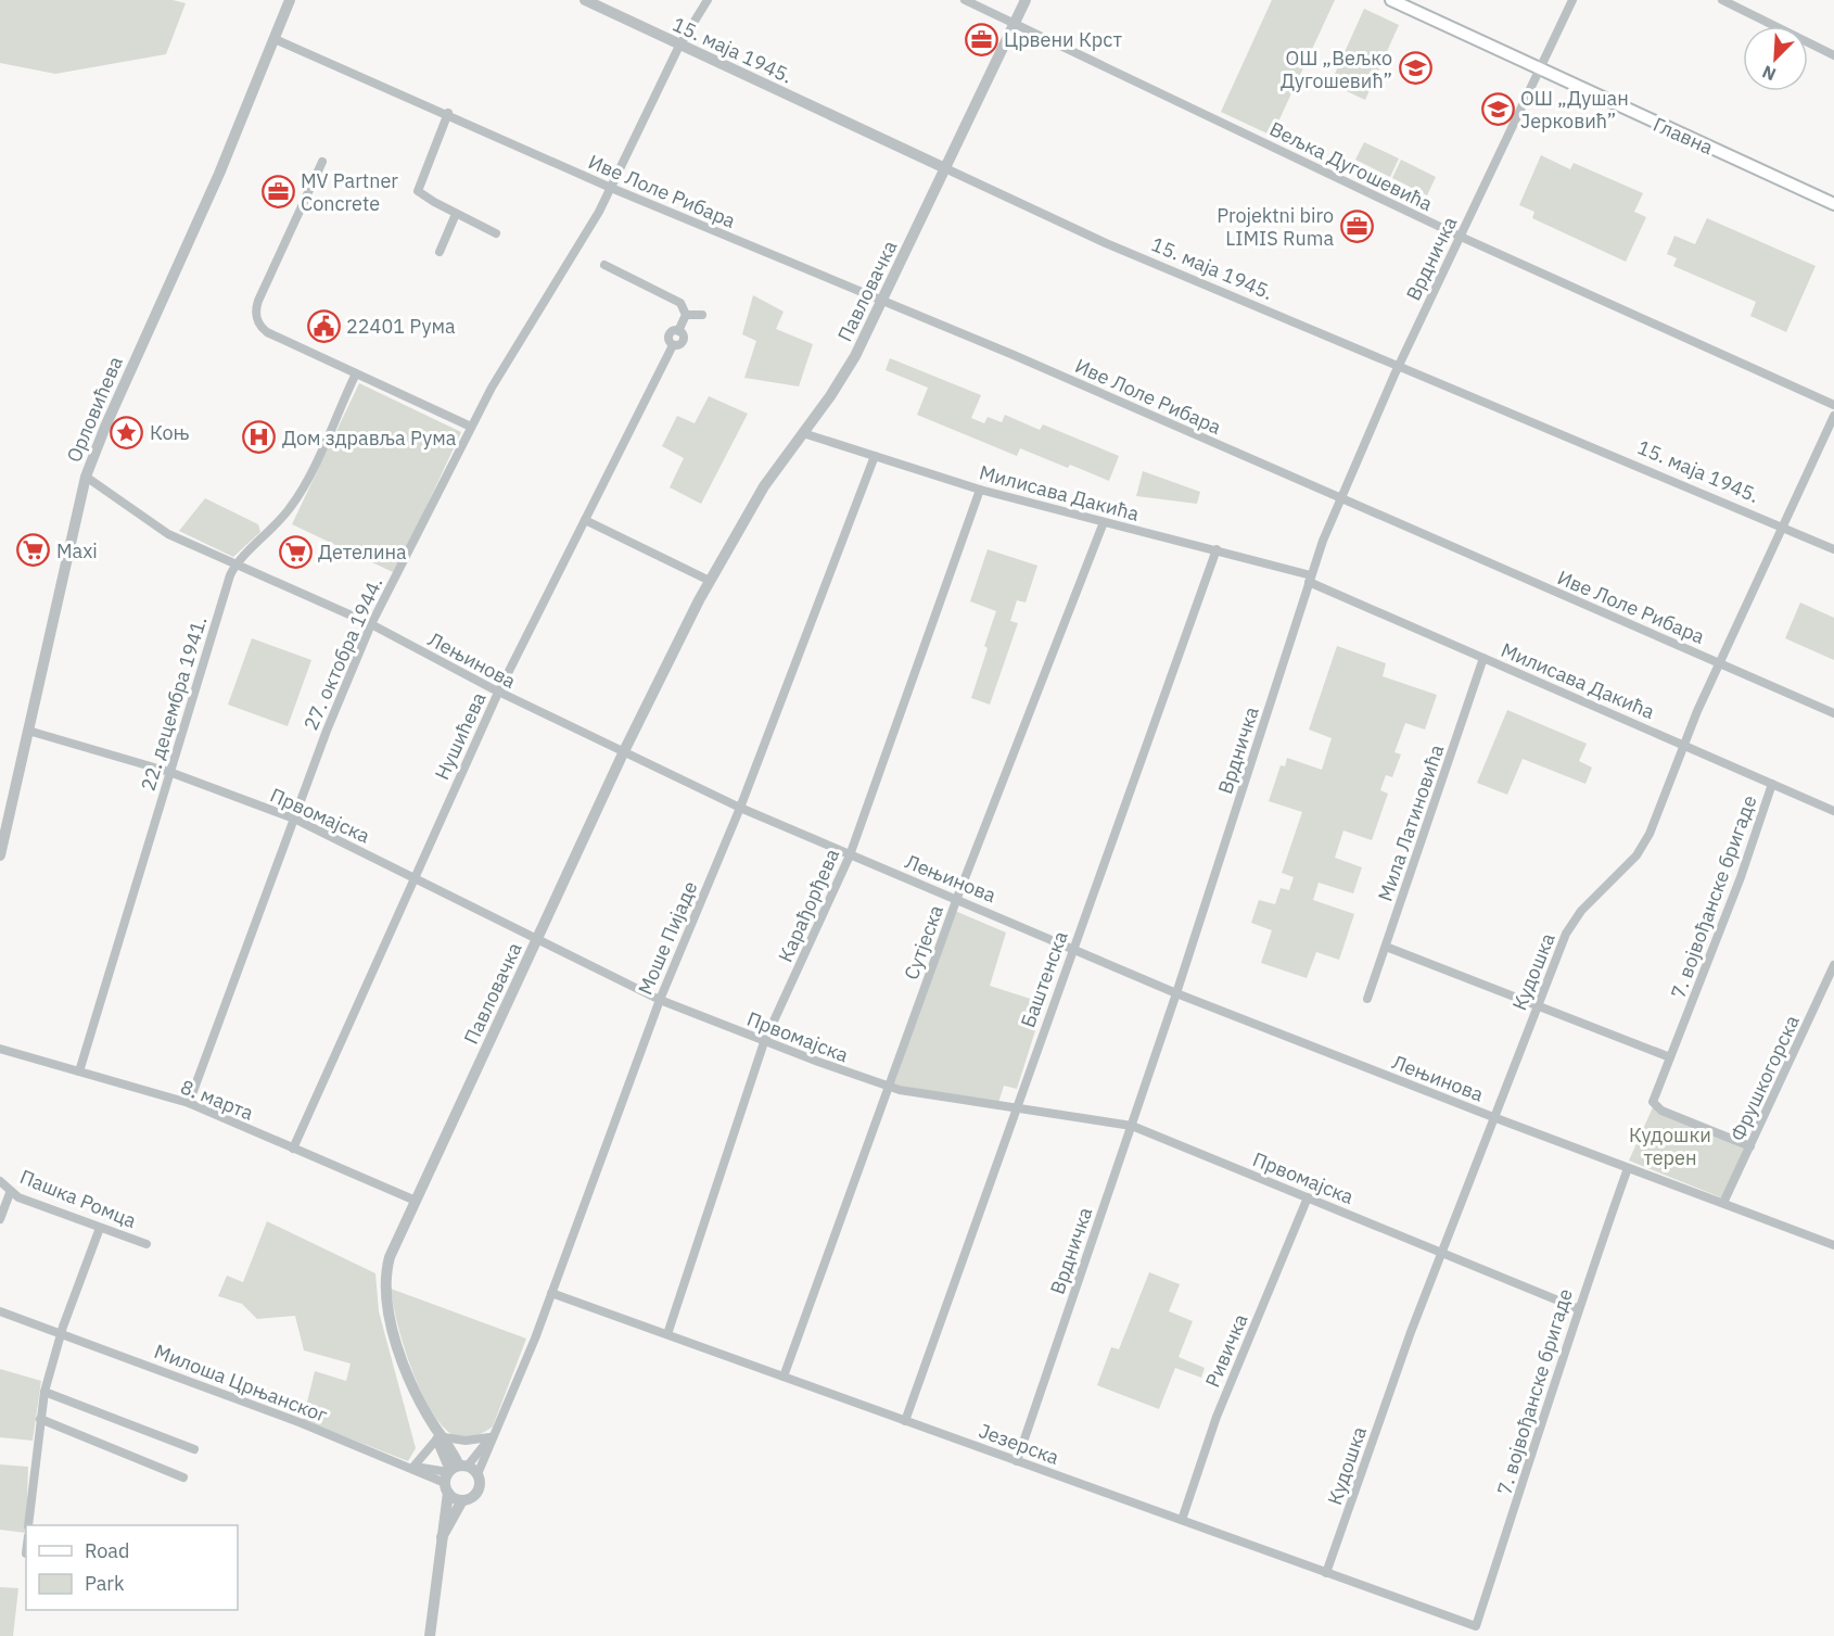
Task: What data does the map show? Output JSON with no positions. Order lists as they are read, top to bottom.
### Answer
{
  "streets": {
    "main road": ["Главна"],
    "street": [
      "15. маја 1945.",
      "Вељка Дугошевића",
      "Иве Лоле Рибара",
      "Врдничка",
      "Павловачка",
      "Орловићева",
      "Милисава Дакића",
      "27. октобра 1944.",
      "Лењинова",
      "22. децембра 1941.",
      "Нушићева",
      "Првомајска",
      "Мила Латиновића",
      "7. војвођанске бригаде",
      "Карађорђева",
      "Моше Пијаде",
      "Сутјеска",
      "Кудошка",
      "Баштенска",
      "Фрушкогорска",
      "8. марта",
      "Пашка Ромца",
      "Ривичка",
      "Милоша Црњанског",
      "Језерска"
    ]
  },
  "crossings": [
    ["15. маја 1945.", "Врдничка"],
    ["15. маја 1945.", "Павловачка"],
    ["15. маја 1945.", "27. октобра 1944."],
    ["15. маја 1945.", "Кудошка"],
    ["Главна", "Врдничка"],
    ["Вељка Дугошевића", "Врдничка"],
    ["Вељка Дугошевића", "Павловачка"],
    ["Иве Лоле Рибара", "Врдничка"],
    ["Иве Лоле Рибара", "Павловачка"],
    ["Иве Лоле Рибара", "Орловићева"],
    ["Иве Лоле Рибара", "27. октобра 1944."],
    ["Иве Лоле Рибара", "Кудошка"],
    ["Врдничка", "Милисава Дакића"],
    ["Врдничка", "Лењинова"],
    ["Врдничка", "Првомајска"],
    ["Врдничка", "Језерска"],
    ["Павловачка", "Милисава Дакића"],
    ["Павловачка", "Лењинова"],
    ["Павловачка", "Првомајска"],
    ["Павловачка", "Моше Пијаде"],
    ["Павловачка", "8. марта"],
    ["Павловачка", "Милоша Црњанског"],
    ["Орловићева", "Лењинова"],
    ["Орловићева", "Првомајска"],
    ["Милисава Дакића", "Мила Латиновића"],
    ["Милисава Дакића", "7. војвођанске бригаде"],
    ["Милисава Дакића", "Карађорђева"],
    ["Милисава Дакића", "Моше Пијаде"],
    ["Милисава Дакића", "Сутјеска"],
    ["Милисава Дакића", "Кудошка"],
    ["Милисава Дакића", "Баштенска"],
    ["27. октобра 1944.", "Лењинова"],
    ["27. октобра 1944.", "Првомајска"],
    ["27. октобра 1944.", "8. марта"],
    ["Лењинова", "22. децембра 1941."],
    ["Лењинова", "Нушићева"],
    ["Лењинова", "7. војвођанске бригаде"],
    ["Лењинова", "Карађорђева"],
    ["Лењинова", "Моше Пијаде"],
    ["Лењинова", "Сутјеска"],
    ["Лењинова", "Кудошка"],
    ["Лењинова", "Баштенска"],
    ["Лењинова", "Фрушкогорска"],
    ["22. децембра 1941.", "Првомајска"],
    ["22. децембра 1941.", "8. марта"],
    ["Нушићева", "Првомајска"],
    ["Нушићева", "8. марта"],
    ["Првомајска", "7. војвођанске бригаде"],
    ["Првомајска", "Карађорђева"],
    ["Првомајска", "Моше Пијаде"],
    ["Првомајска", "Сутјеска"],
    ["Првомајска", "Кудошка"],
    ["Првомајска", "Баштенска"],
    ["Првомајска", "Ривичка"],
    ["7. војвођанске бригаде", "Фрушкогорска"],
    ["7. војвођанске бригаде", "Језерска"],
    ["Карађорђева", "Језерска"],
    ["Моше Пијаде", "Милоша Црњанског"],
    ["Моше Пијаде", "Језерска"],
    ["Сутјеска", "Језерска"],
    ["Кудошка", "Језерска"],
    ["Баштенска", "Језерска"],
    ["Ривичка", "Језерска"]
  ],
  "parks": ["Кудошки терен"],
  "places": {
    "office": ["Црвени Крст", "MV Partner Concrete", "Projektni biro LIMIS Ruma"],
    "school or university": ["ОШ „Вељко Дугошевић”", "ОШ „Душан Јерковић”"],
    "public building": ["22401 Рума"],
    "place": ["Коњ"],
    "hospital": ["Дом здравља Рума"],
    "supermarket": ["Maxi", "Детелина"]
  },
  "legend": ["Road", "Park"],
  "north": "bottom left"
}
